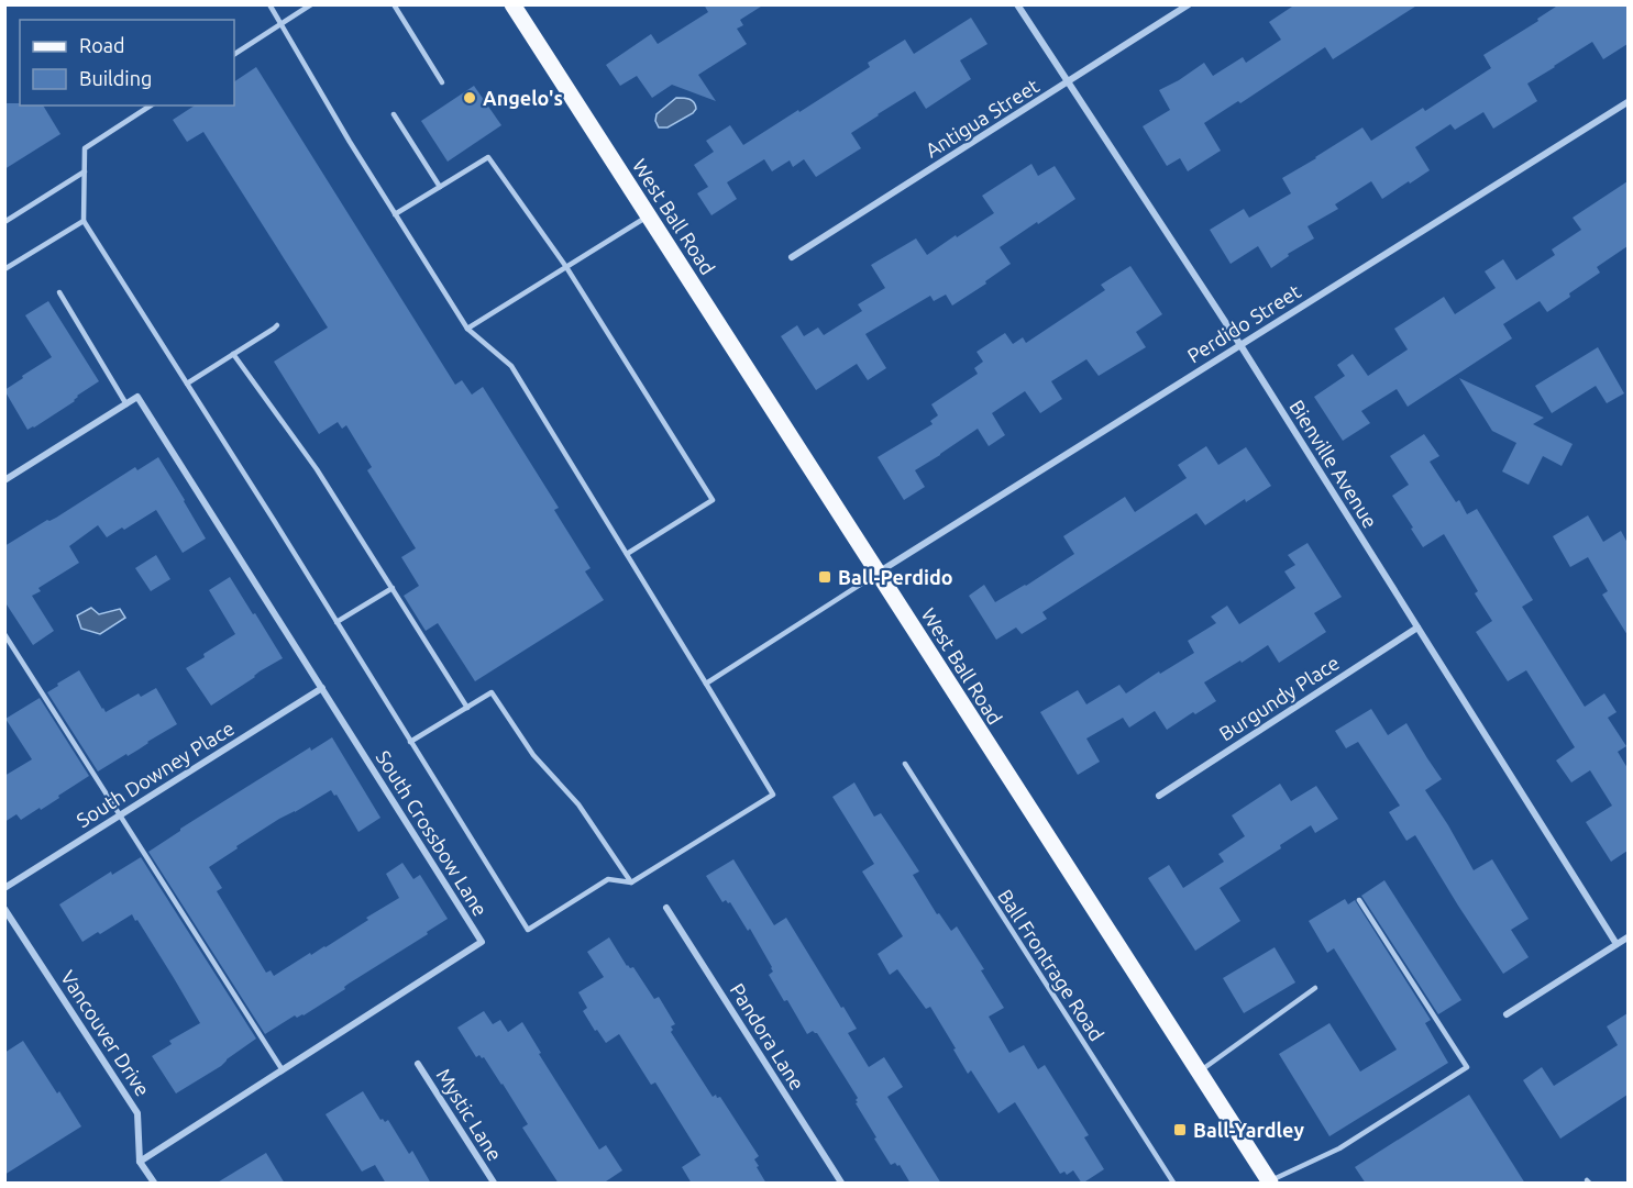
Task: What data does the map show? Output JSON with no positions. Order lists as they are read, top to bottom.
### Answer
{
  "streets": {
    "main road": ["West Ball Road"],
    "street": [
      "Antigua Street",
      "Perdido Street",
      "Bienville Avenue",
      "Burgundy Place",
      "South Downey Place",
      "South Crossbow Lane",
      "Vancouver Drive",
      "Pandora Lane",
      "Mystic Lane"
    ],
    "lane": ["Ball Frontrage Road"]
  },
  "crossings": [
    ["Antigua Street", "Bienville Avenue"],
    ["West Ball Road", "Perdido Street"],
    ["Perdido Street", "Bienville Avenue"],
    ["Bienville Avenue", "Burgundy Place"],
    ["South Downey Place", "South Crossbow Lane"],
    ["South Crossbow Lane", "Vancouver Drive"]
  ],
  "places": {
    "other": ["Angelo's"],
    "transit": ["Ball-Perdido", "Ball-Yardley"]
  },
  "legend": ["Road", "Building"]
}
